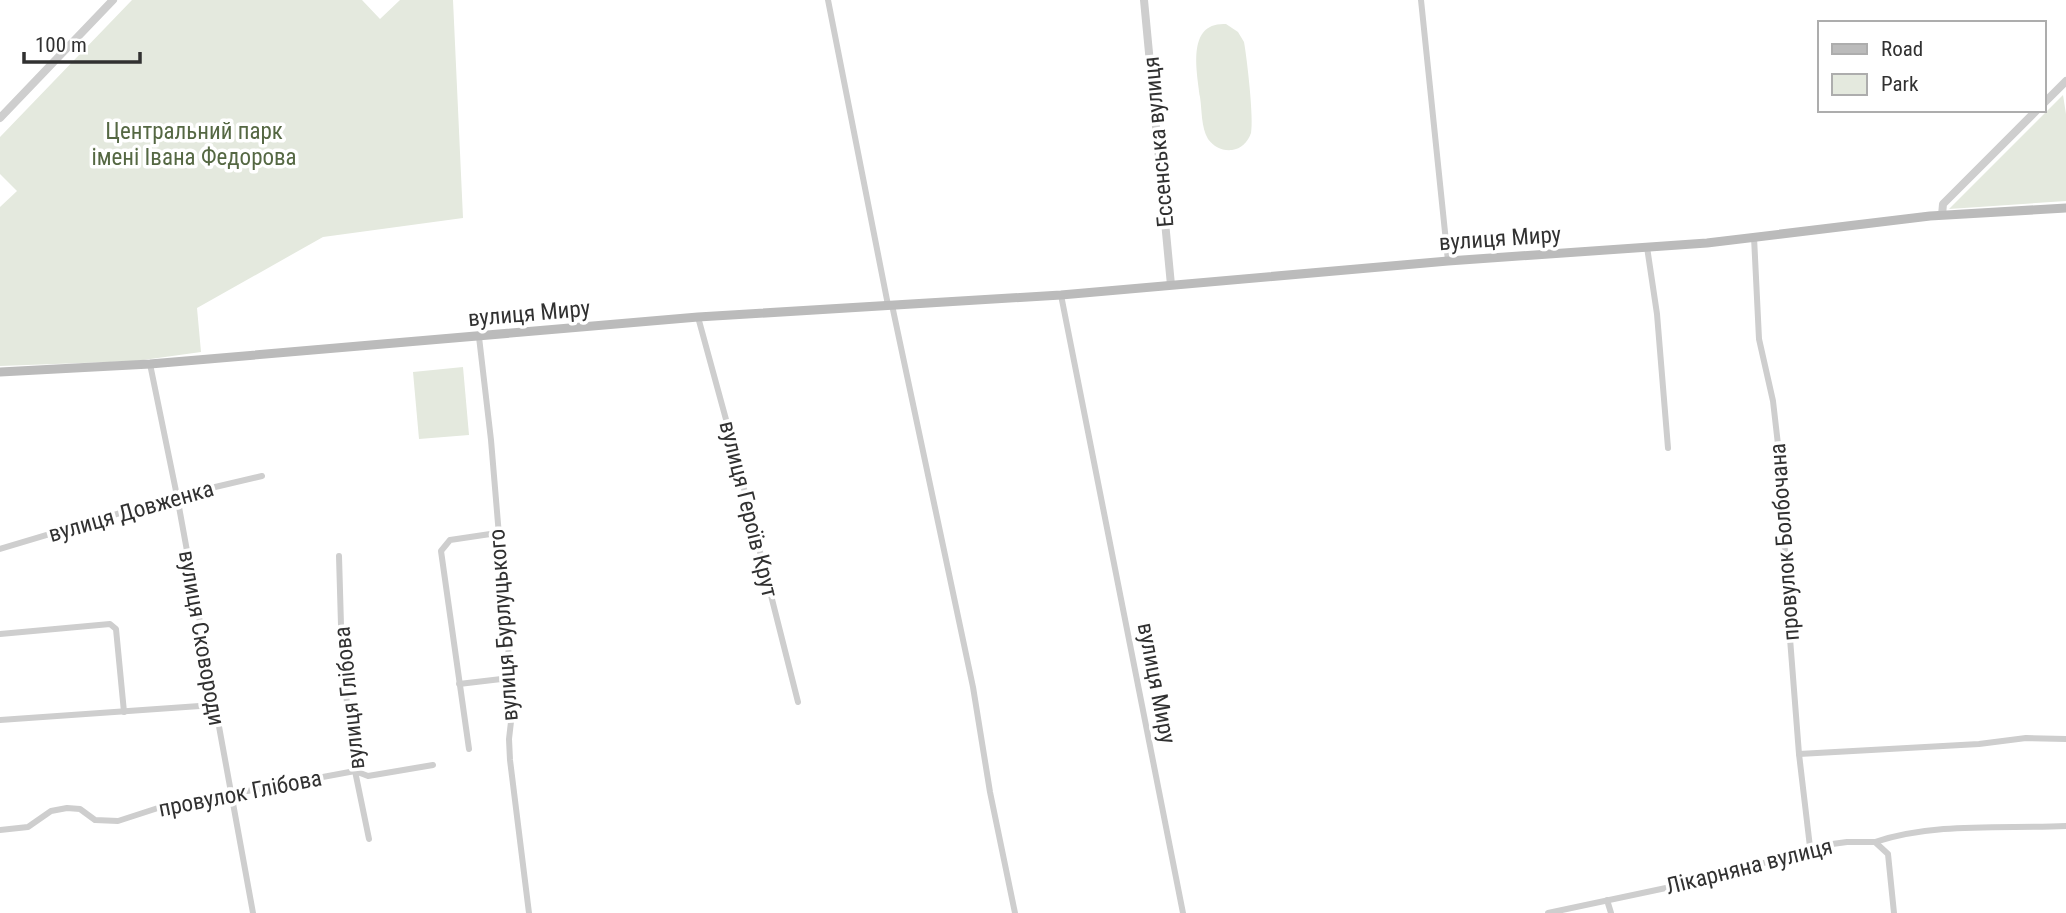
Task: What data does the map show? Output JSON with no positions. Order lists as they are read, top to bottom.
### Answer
{
  "streets": {
    "main road": ["вулиця Миру"],
    "street": [
      "Ессенська вулиця",
      "вулиця Героїв Крут",
      "вулиця Довженка",
      "провулок Болбочана",
      "вулиця Бурлуцького",
      "вулиця Сковороди",
      "вулиця Глібова",
      "провулок Глібова",
      "Лікарняна вулиця"
    ]
  },
  "crossings": [
    ["Ессенська вулиця", "вулиця Миру"],
    ["вулиця Миру", "вулиця Героїв Крут"],
    ["вулиця Миру", "провулок Болбочана"],
    ["вулиця Миру", "вулиця Бурлуцького"],
    ["вулиця Миру", "вулиця Сковороди"],
    ["вулиця Довженка", "вулиця Сковороди"],
    ["провулок Болбочана", "Лікарняна вулиця"],
    ["вулиця Сковороди", "провулок Глібова"],
    ["вулиця Глібова", "провулок Глібова"]
  ],
  "parks": ["Центральний парк імені Івана Федорова"],
  "legend": ["Road", "Park"],
  "scale_bar": "100 m"
}
